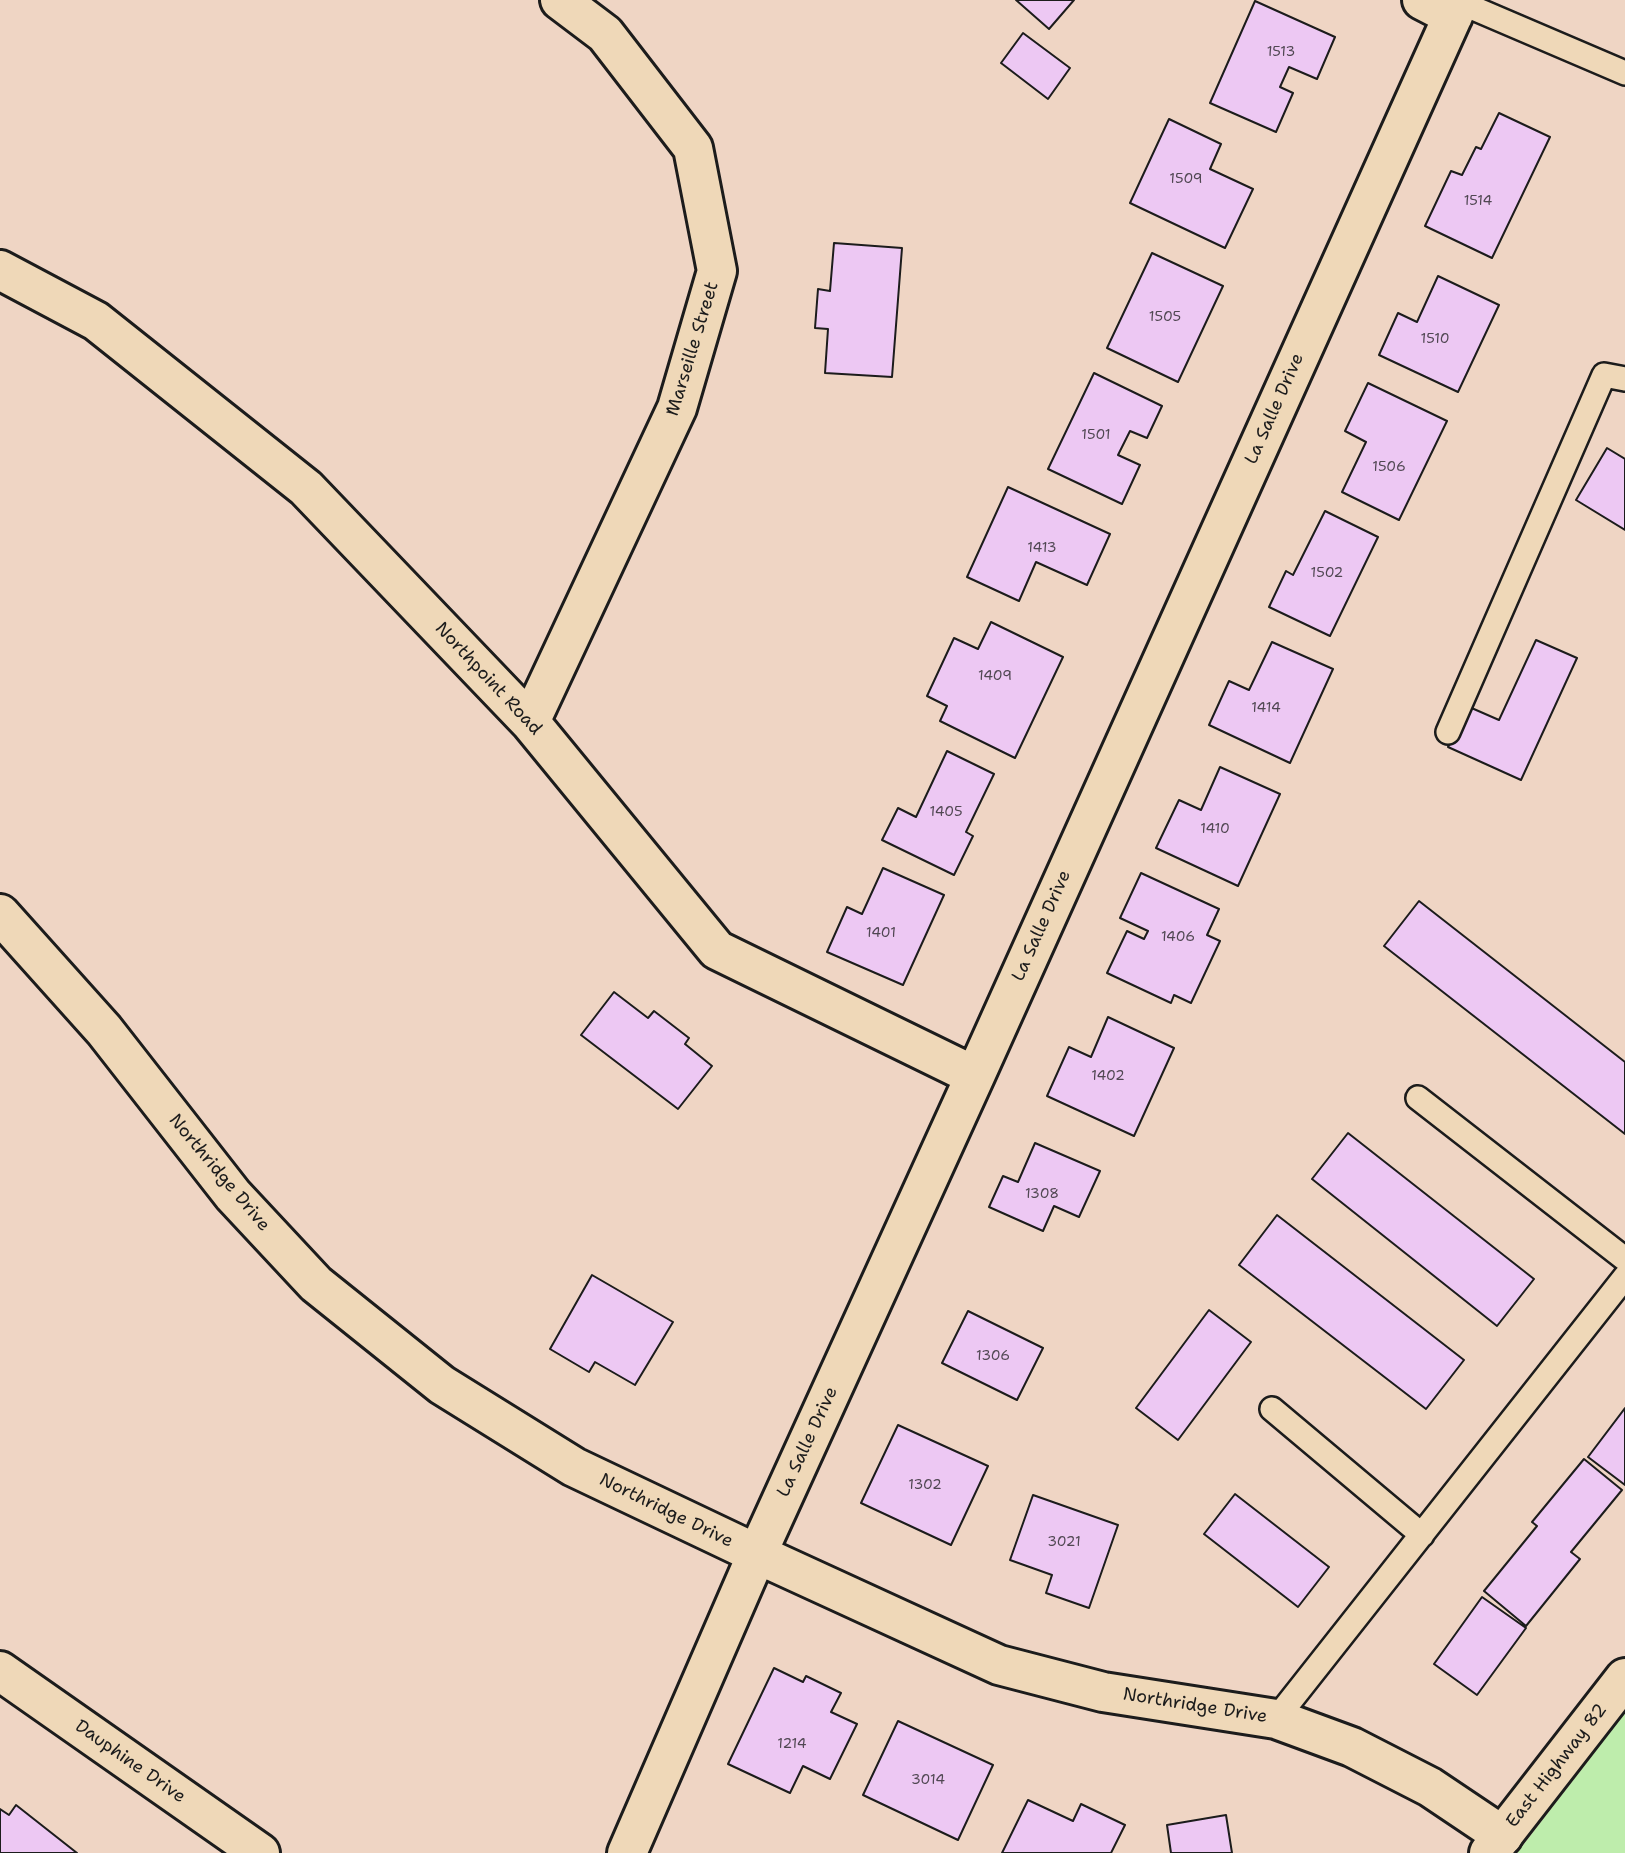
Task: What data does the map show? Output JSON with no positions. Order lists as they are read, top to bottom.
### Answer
{
  "streets": {
    "street": [
      "Marseille Street",
      "La Salle Drive",
      "Northpoint Road",
      "Northridge Drive",
      "Dauphine Drive",
      "East Highway 82"
    ]
  },
  "crossings": [
    ["Marseille Street", "Northpoint Road"],
    ["La Salle Drive", "Northpoint Road"],
    ["La Salle Drive", "Northridge Drive"],
    ["Northridge Drive", "East Highway 82"]
  ],
  "house_numbers": [
    "1513",
    "1509",
    "1514",
    "1505",
    "1510",
    "1501",
    "1506",
    "1413",
    "1502",
    "1409",
    "1414",
    "1405",
    "1410",
    "1401",
    "1406",
    "1402",
    "1308",
    "1306",
    "1302",
    "3021",
    "1214",
    "3014"
  ]
}
